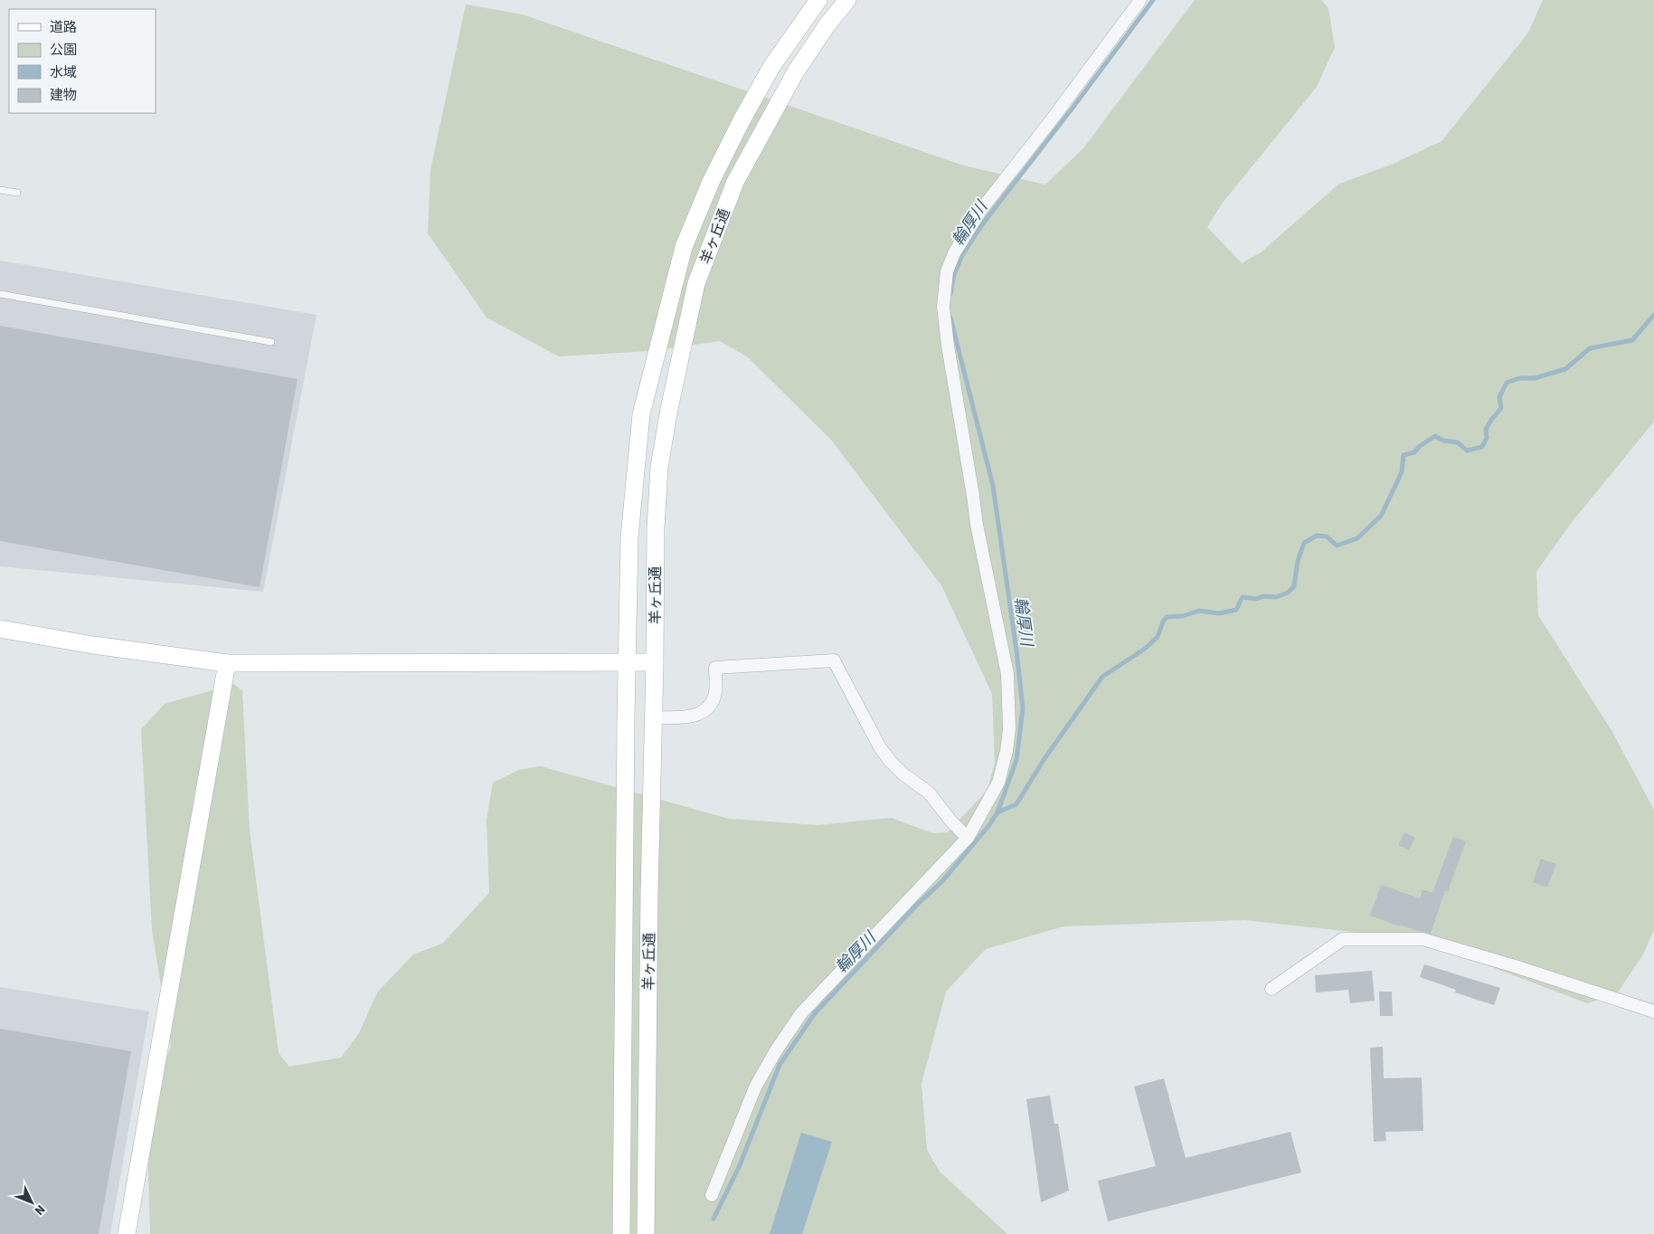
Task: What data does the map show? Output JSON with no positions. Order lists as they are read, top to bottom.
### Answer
{
  "streets": {
    "main road": ["羊ヶ丘通"]
  },
  "water": ["輪厚川"],
  "legend": [
    "道路",
    "公園",
    "水域",
    "建物"
  ],
  "north": "bottom right"
}
